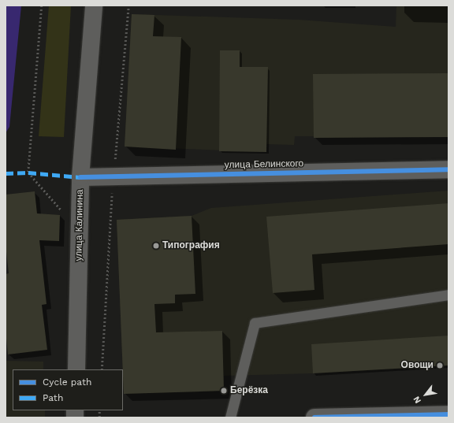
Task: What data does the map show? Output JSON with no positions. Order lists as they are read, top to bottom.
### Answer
{
  "streets": {
    "street": ["улица Белинского", "улица Калинина"]
  },
  "crossings": [
    ["улица Белинского", "улица Калинина"]
  ],
  "places": ["Типография", "Овощи", "Берёзка"],
  "legend": ["Cycle path", "Path"],
  "north": "bottom left"
}
